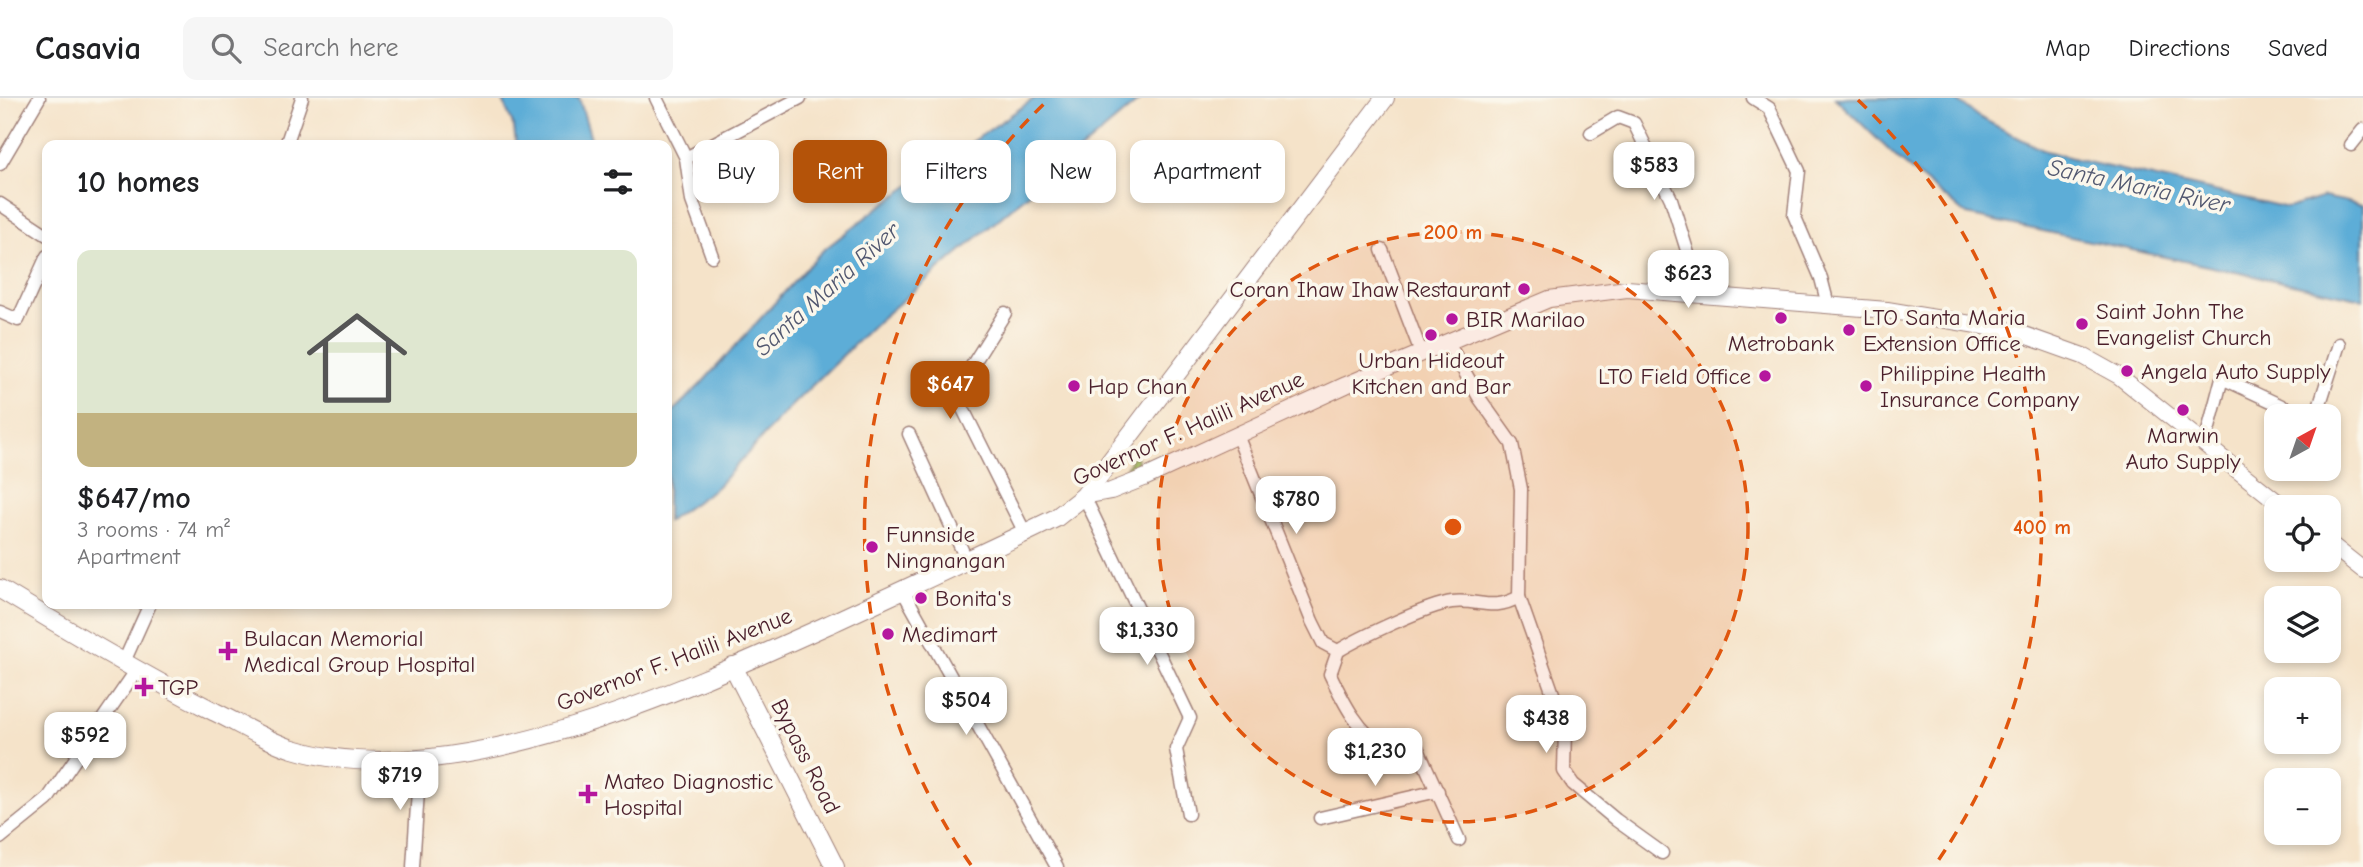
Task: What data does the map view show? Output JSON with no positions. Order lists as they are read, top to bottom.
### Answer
{
  "streets": {
    "main road": ["Governor F. Halili Avenue", "Bypass Road"]
  },
  "crossings": [
    ["Governor F. Halili Avenue", "Bypass Road"]
  ],
  "water": ["Santa Maria River"],
  "places": {
    "other": [
      "Coran Ihaw Ihaw Restaurant",
      "Metrobank",
      "BIR Marilao",
      "Saint John The Evangelist Church",
      "LTO Santa Maria Extension Office",
      "Urban Hideout Kitchen and Bar",
      "Angela Auto Supply",
      "LTO Field Office",
      "Hap Chan",
      "Philippine Health Insurance Company",
      "Marwin Auto Supply",
      "Funnside Ningnangan",
      "Bonita's",
      "Medimart"
    ],
    "health": ["Bulacan Memorial Medical Group Hospital", "TGP", "Mateo Diagnostic Hospital"]
  },
  "north": "top right",
  "page": {
    "header": "Casavia",
    "search": "Search here",
    "nav": ["Map", "Directions", "Saved"],
    "chip": [
      "Buy",
      "Rent",
      "Filters",
      "New",
      "Apartment"
    ],
    "heading": "10 homes",
    "price": [
      "$583",
      "$623",
      "$647",
      "$780",
      "$1,330",
      "$504",
      "$438",
      "$592",
      "$1,230",
      "$719"
    ],
    "list": [
      {
        "name": "$647/mo",
        "note": "3 rooms · 74 m² · Apartment"
      }
    ],
    "map_buttons": ["+", "−"]
  },
  "rings": ["200 m", "400 m"]
}
